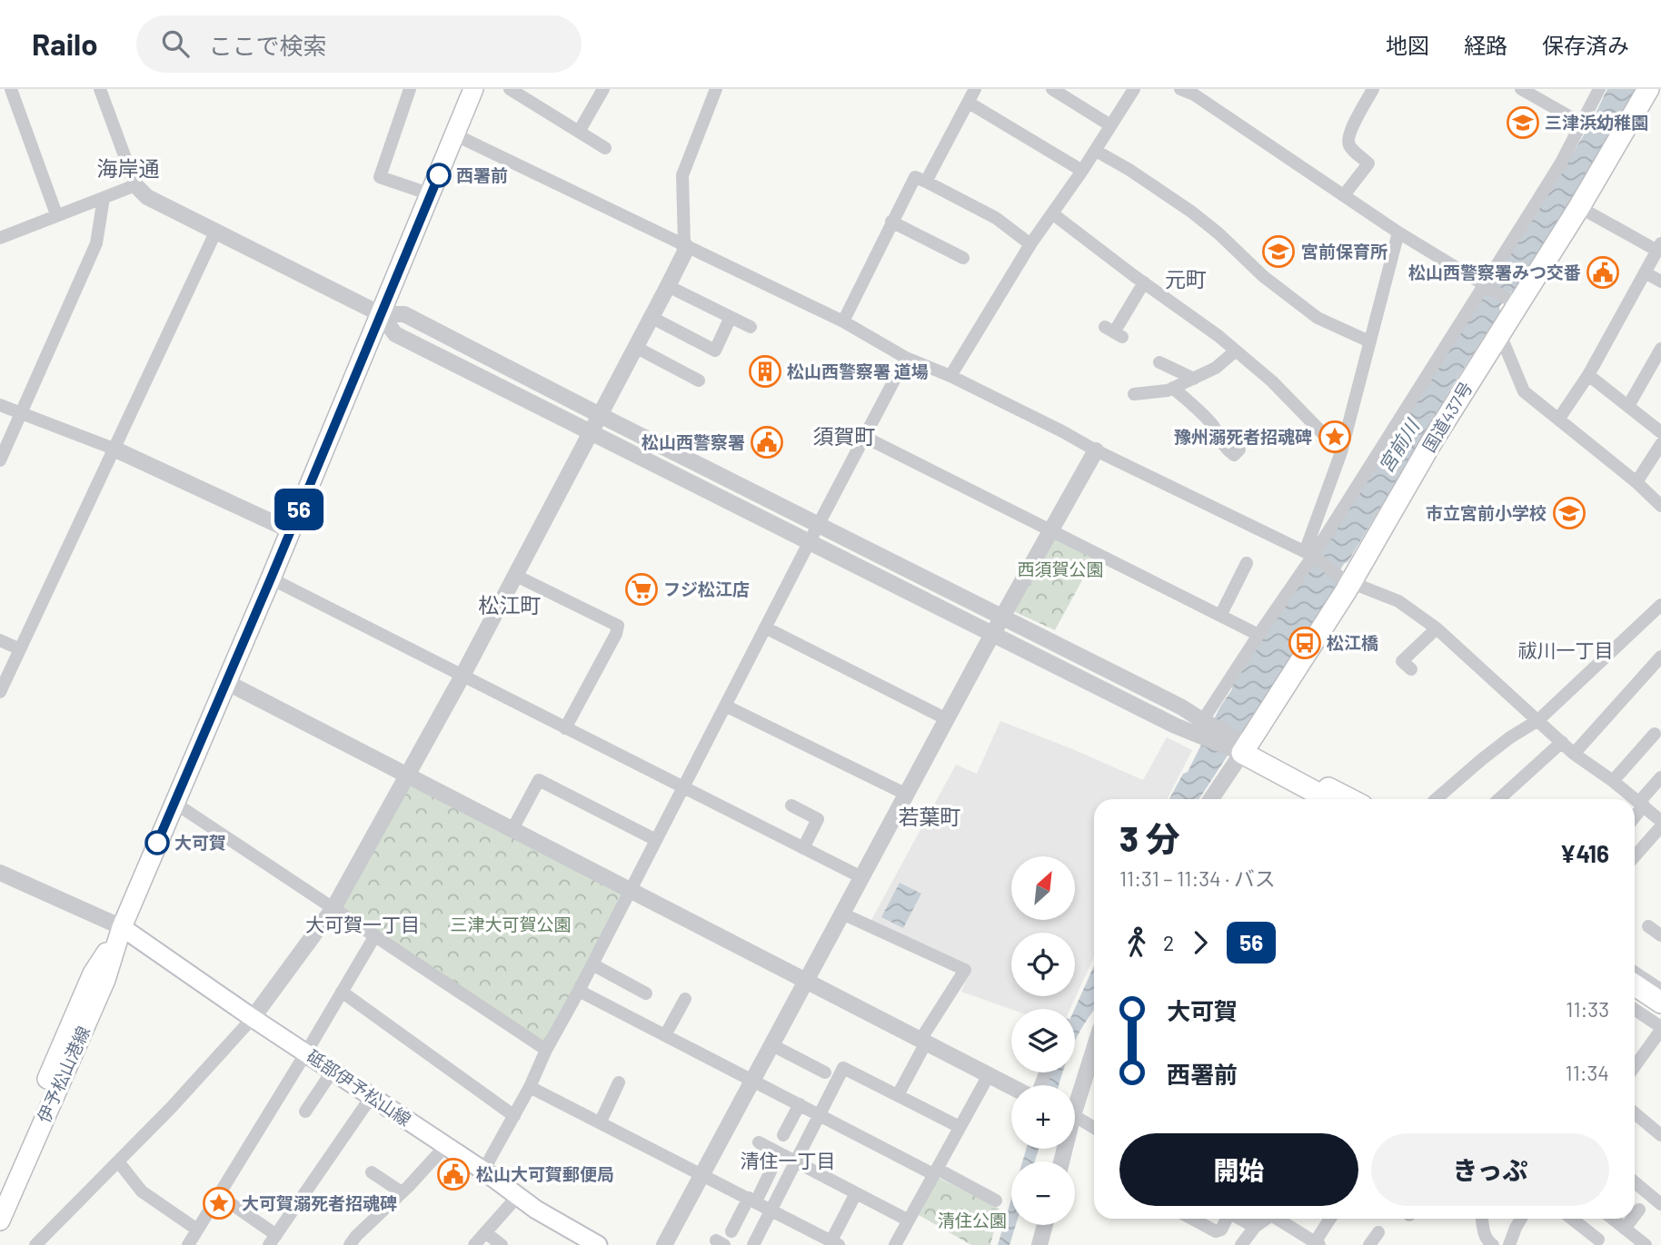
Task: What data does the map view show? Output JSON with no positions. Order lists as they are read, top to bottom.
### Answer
{
  "streets": {
    "highway": ["国道437号"],
    "main road": ["伊予松山港線", "砥部伊予松山線"]
  },
  "crossings": [
    ["伊予松山港線", "砥部伊予松山線"]
  ],
  "districts": [
    "海岸通",
    "元町",
    "須賀町",
    "松江町",
    "祓川一丁目",
    "若葉町",
    "大可賀一丁目",
    "清住一丁目"
  ],
  "water": ["宮前川"],
  "parks": ["西須賀公園", "三津大可賀公園", "清住公園"],
  "places": {
    "school or university": ["三津浜幼稚園", "宮前保育所", "市立宮前小学校"],
    "other": ["西署前", "大可賀"],
    "public building": ["松山西警察署みつ交番", "松山西警察署", "松山大可賀郵便局"],
    "building": ["松山西警察署 道場"],
    "place": ["豫州溺死者招魂碑", "大可賀溺死者招魂碑"],
    "supermarket": ["フジ松江店"],
    "bus stop": ["松江橋"]
  },
  "lines": ["bus line 56"],
  "north": "top right",
  "page": {
    "header": "Railo",
    "search": "ここで検索",
    "nav": ["地図", "経路", "保存済み"],
    "on_map": "56",
    "heading": ["3 分", "11:31 – 11:34 · バス", "¥416"],
    "map_buttons": ["+", "−"],
    "legs": ["2", "56"],
    "list": [
      {
        "name": "大可賀",
        "value": "11:33"
      },
      {
        "name": "西署前",
        "value": "11:34"
      }
    ],
    "buttons": ["開始", "きっぷ"]
  }
}
